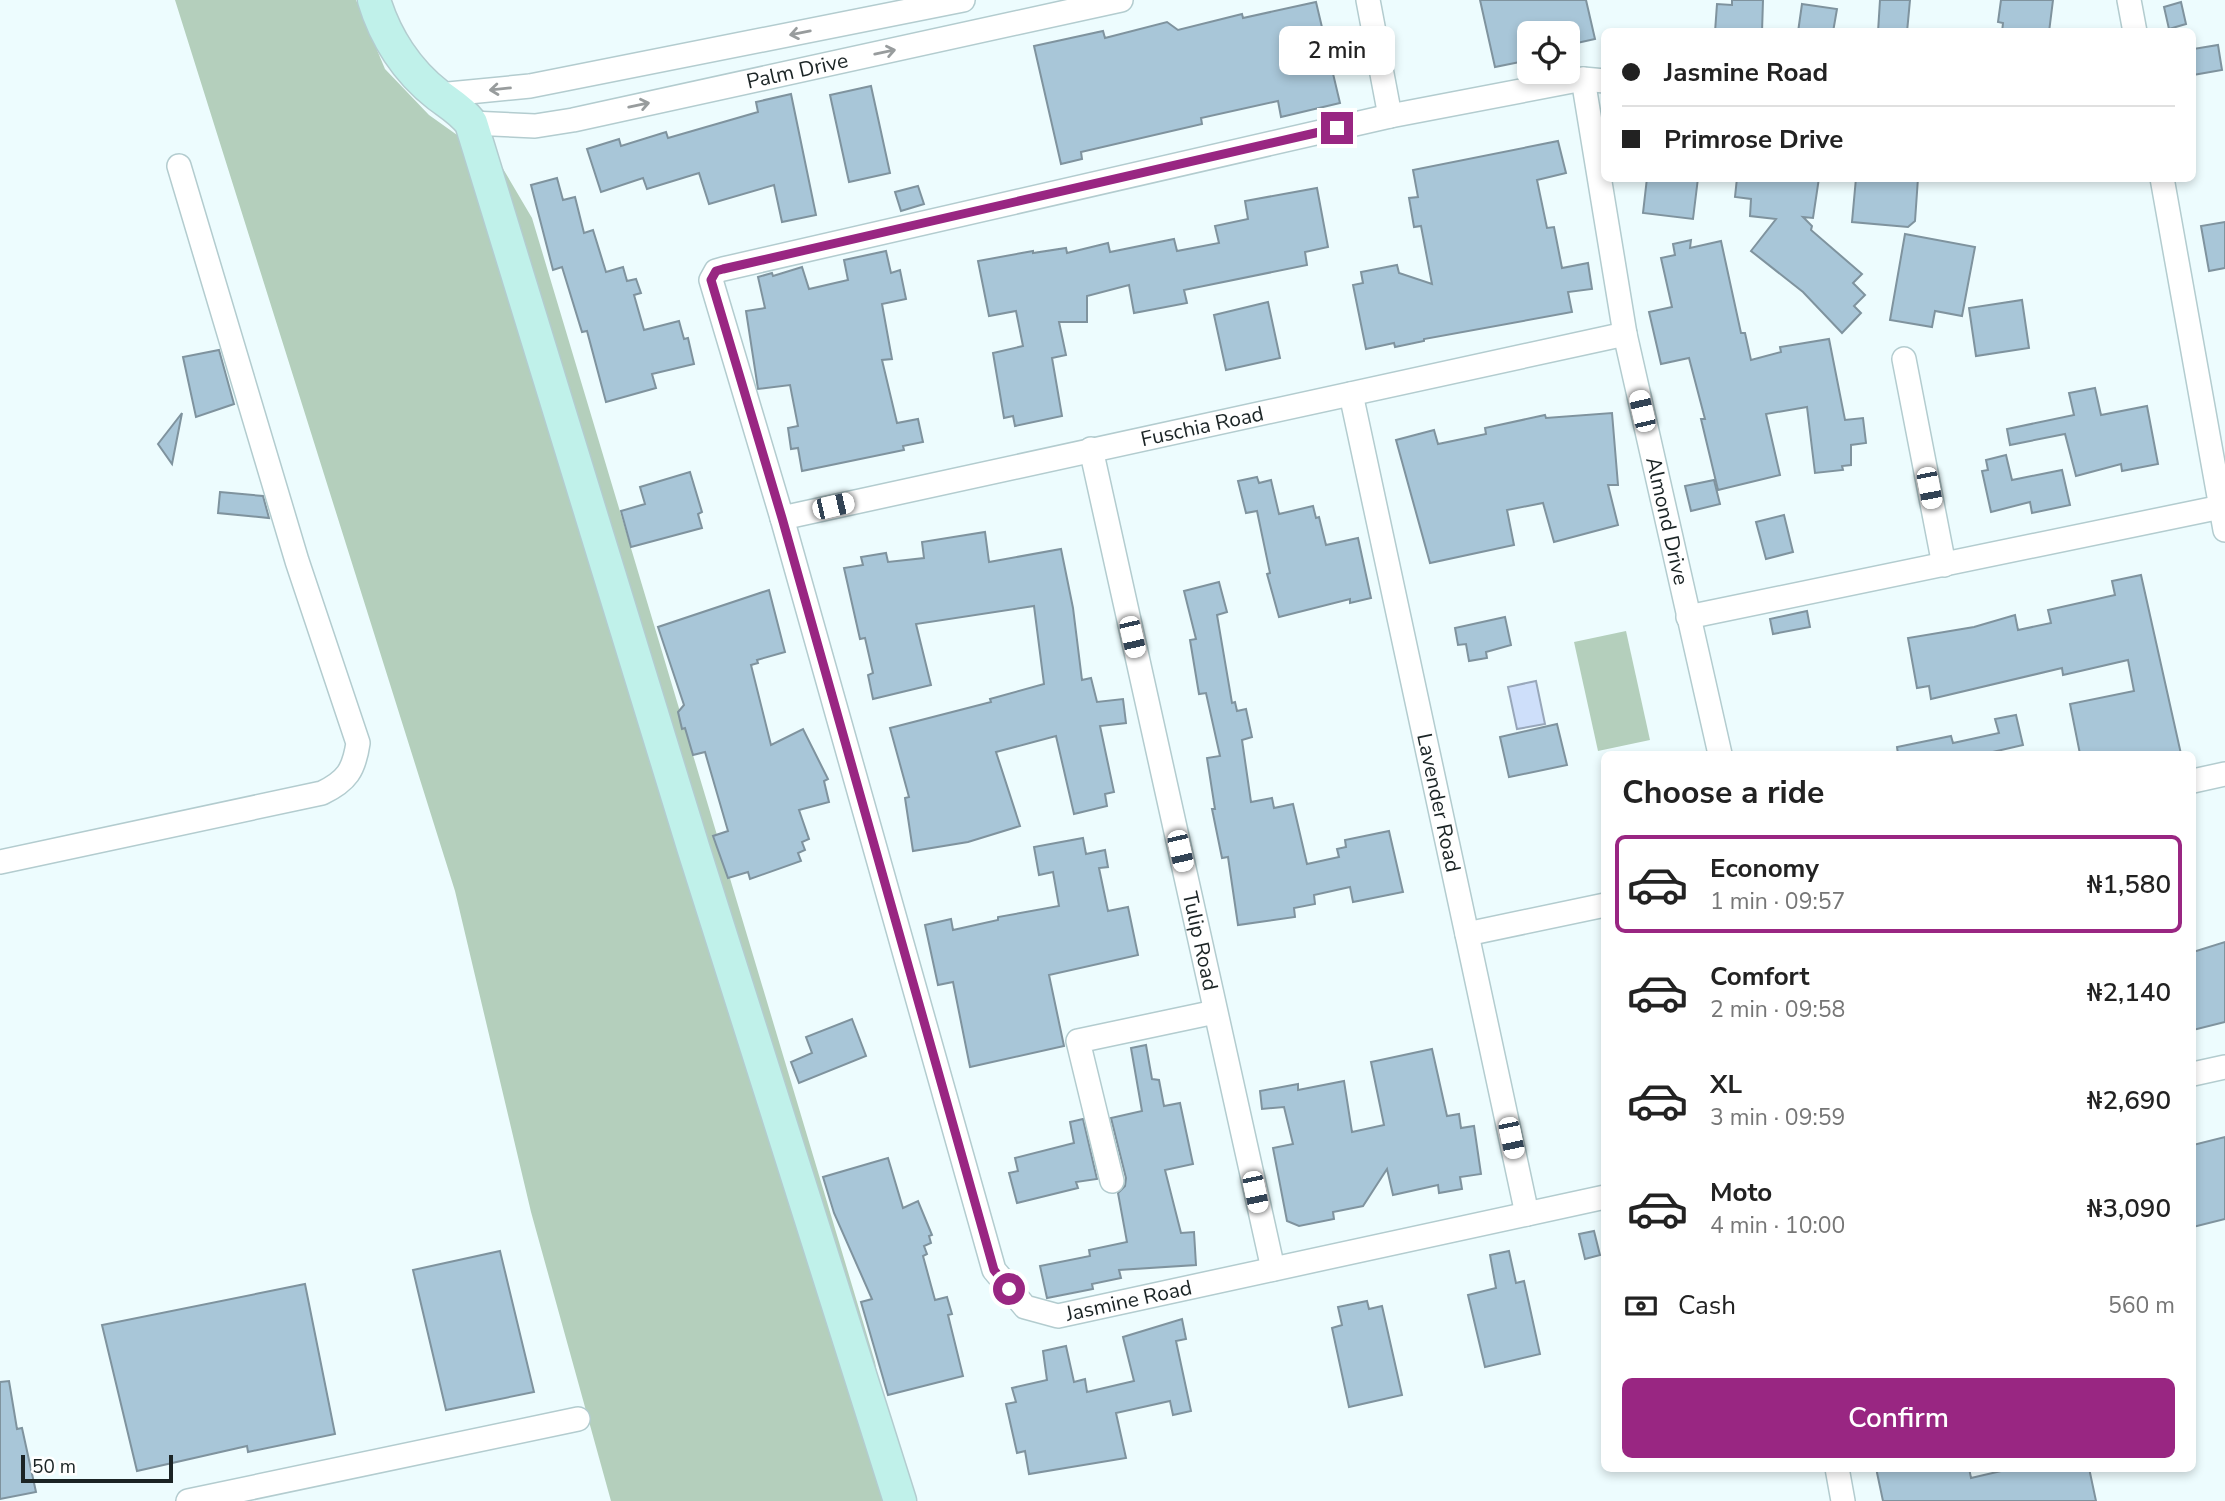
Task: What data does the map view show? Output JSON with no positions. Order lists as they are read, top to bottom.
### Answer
{
  "streets": {
    "street": [
      "Palm Drive",
      "Fuschia Road",
      "Almond Drive",
      "Lavender Road",
      "Tulip Road",
      "Jasmine Road"
    ]
  },
  "crossings": [
    ["Fuschia Road", "Almond Drive"],
    ["Fuschia Road", "Lavender Road"],
    ["Fuschia Road", "Tulip Road"],
    ["Fuschia Road", "Jasmine Road"],
    ["Lavender Road", "Jasmine Road"],
    ["Tulip Road", "Jasmine Road"]
  ],
  "scale_bar": "50 m",
  "page": {
    "bubble": "2 min",
    "banner": ["Jasmine Road", "Primrose Drive"],
    "heading": "Choose a ride",
    "list": [
      {
        "name": "Economy",
        "note": "1 min · 09:57",
        "value": "₦1,580"
      },
      {
        "name": "Comfort",
        "note": "2 min · 09:58",
        "value": "₦2,140"
      },
      {
        "name": "XL",
        "note": "3 min · 09:59",
        "value": "₦2,690"
      },
      {
        "name": "Moto",
        "note": "4 min · 10:00",
        "value": "₦3,090"
      }
    ],
    "pay": ["Cash", "560 m"],
    "buttons": "Confirm",
    "scale": "50 m"
  }
}
